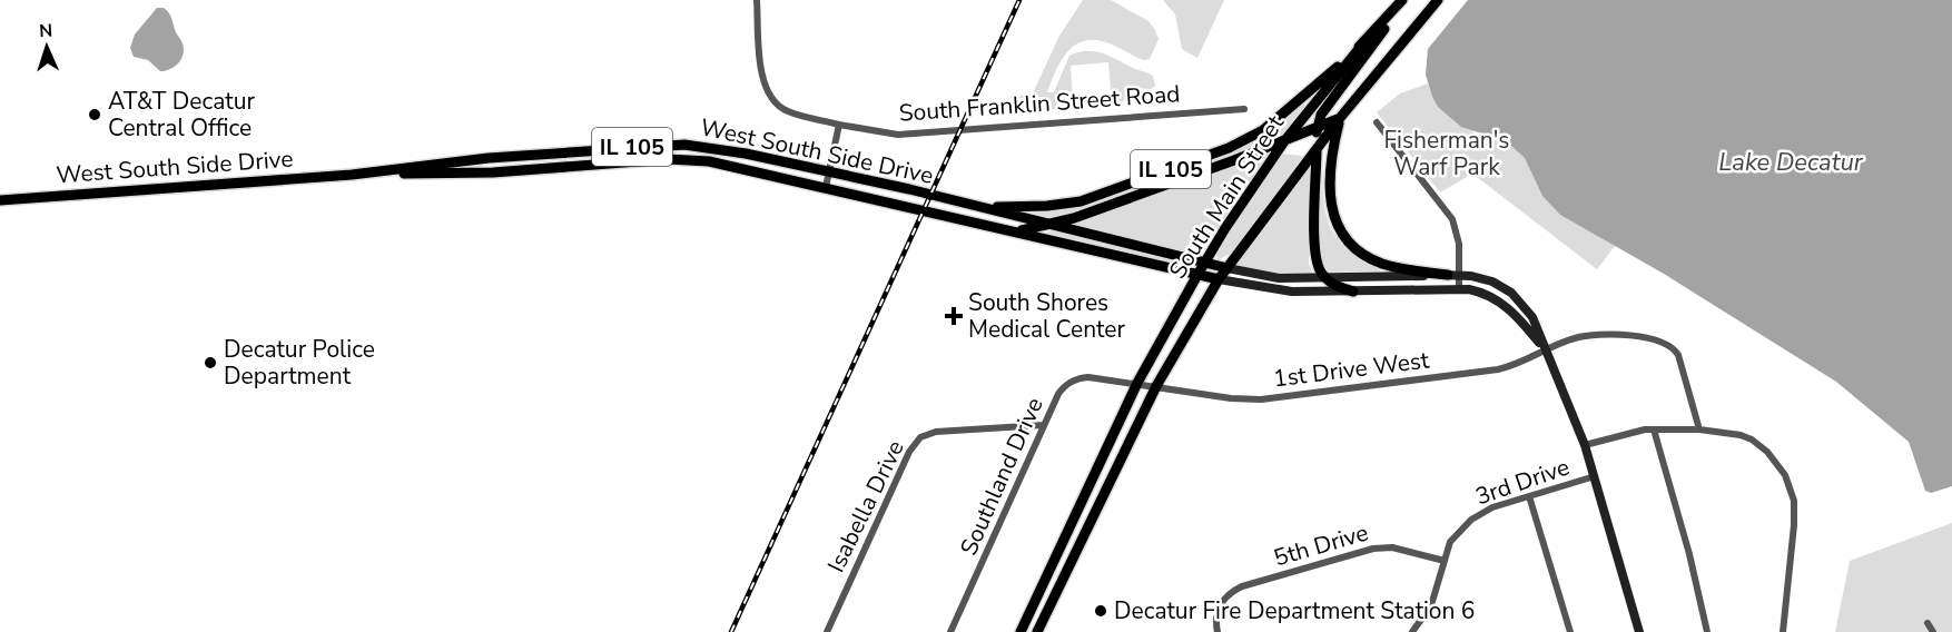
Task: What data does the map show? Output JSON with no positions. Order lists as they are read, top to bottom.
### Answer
{
  "streets": {
    "main road": ["IL 105", "West South Side Drive", "South Main Street"],
    "street": [
      "South Franklin Street Road",
      "1st Drive West",
      "Southland Drive",
      "3rd Drive",
      "Isabella Drive",
      "5th Drive"
    ]
  },
  "crossings": [
    ["IL 105", "West South Side Drive"],
    ["IL 105", "South Main Street"],
    ["West South Side Drive", "South Main Street"],
    ["South Main Street", "1st Drive West"],
    ["South Main Street", "Southland Drive"],
    ["1st Drive West", "Southland Drive"],
    ["Southland Drive", "Isabella Drive"],
    ["3rd Drive", "5th Drive"]
  ],
  "water": ["Lake Decatur"],
  "parks": ["Fisherman's Warf Park"],
  "places": {
    "other": ["AT&T Decatur Central Office", "Decatur Police Department", "Decatur Fire Department Station 6"],
    "health": ["South Shores Medical Center"]
  },
  "north": "top"
}
